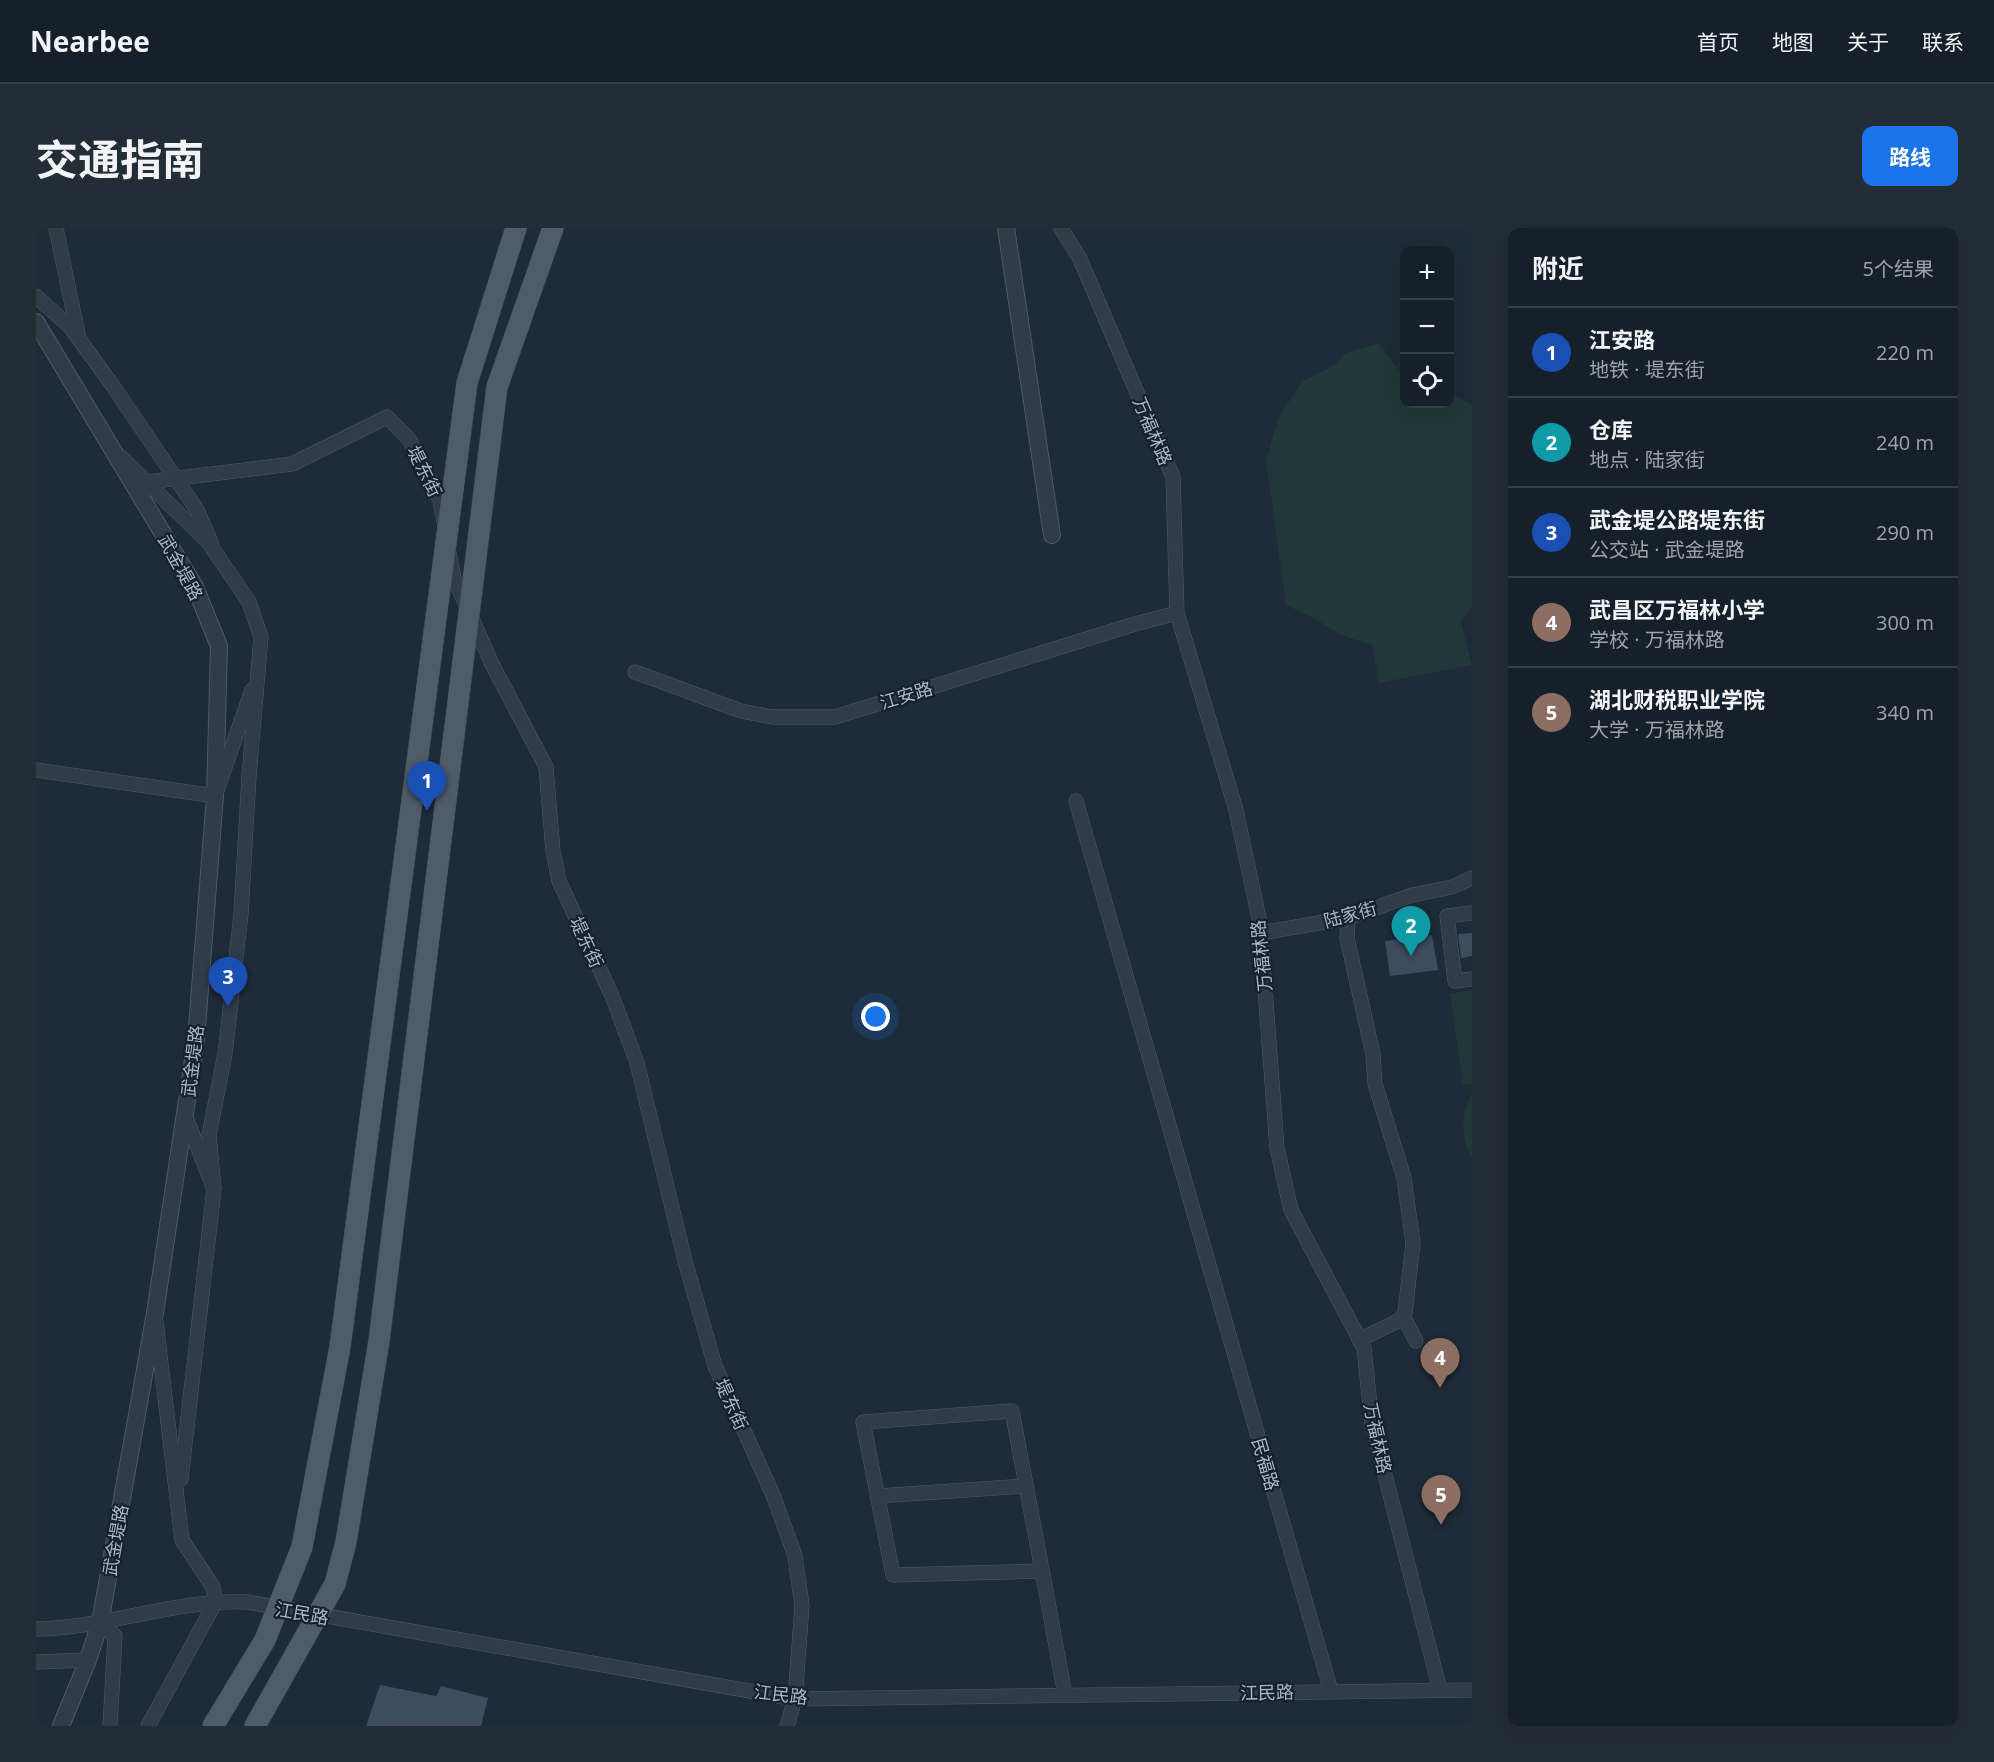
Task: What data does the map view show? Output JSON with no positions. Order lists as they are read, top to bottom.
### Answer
{
  "streets": {
    "street": [
      "万福林路",
      "堤东街",
      "武金堤路",
      "江安路",
      "陆家街",
      "民福路",
      "江民路"
    ]
  },
  "crossings": [
    ["万福林路", "江安路"],
    ["万福林路", "陆家街"],
    ["万福林路", "江民路"],
    ["堤东街", "江民路"],
    ["武金堤路", "江民路"],
    ["民福路", "江民路"]
  ],
  "page": {
    "header": "Nearbee",
    "nav": [
      "首页",
      "地图",
      "关于",
      "联系"
    ],
    "title": "交通指南",
    "buttons": "路线",
    "heading": ["附近", "5个结果"],
    "map_buttons": ["+", "−"],
    "list": [
      {
        "mark": "1",
        "name": "江安路",
        "note": "地铁 · 堤东街",
        "value": "220 m"
      },
      {
        "mark": "2",
        "name": "仓库",
        "note": "地点 · 陆家街",
        "value": "240 m"
      },
      {
        "mark": "3",
        "name": "武金堤公路堤东街",
        "note": "公交站 · 武金堤路",
        "value": "290 m"
      },
      {
        "mark": "4",
        "name": "武昌区万福林小学",
        "note": "学校 · 万福林路",
        "value": "300 m"
      },
      {
        "mark": "5",
        "name": "湖北财税职业学院",
        "note": "大学 · 万福林路",
        "value": "340 m"
      }
    ],
    "pins": [
      "1",
      "2",
      "3",
      "4",
      "5"
    ]
  }
}
